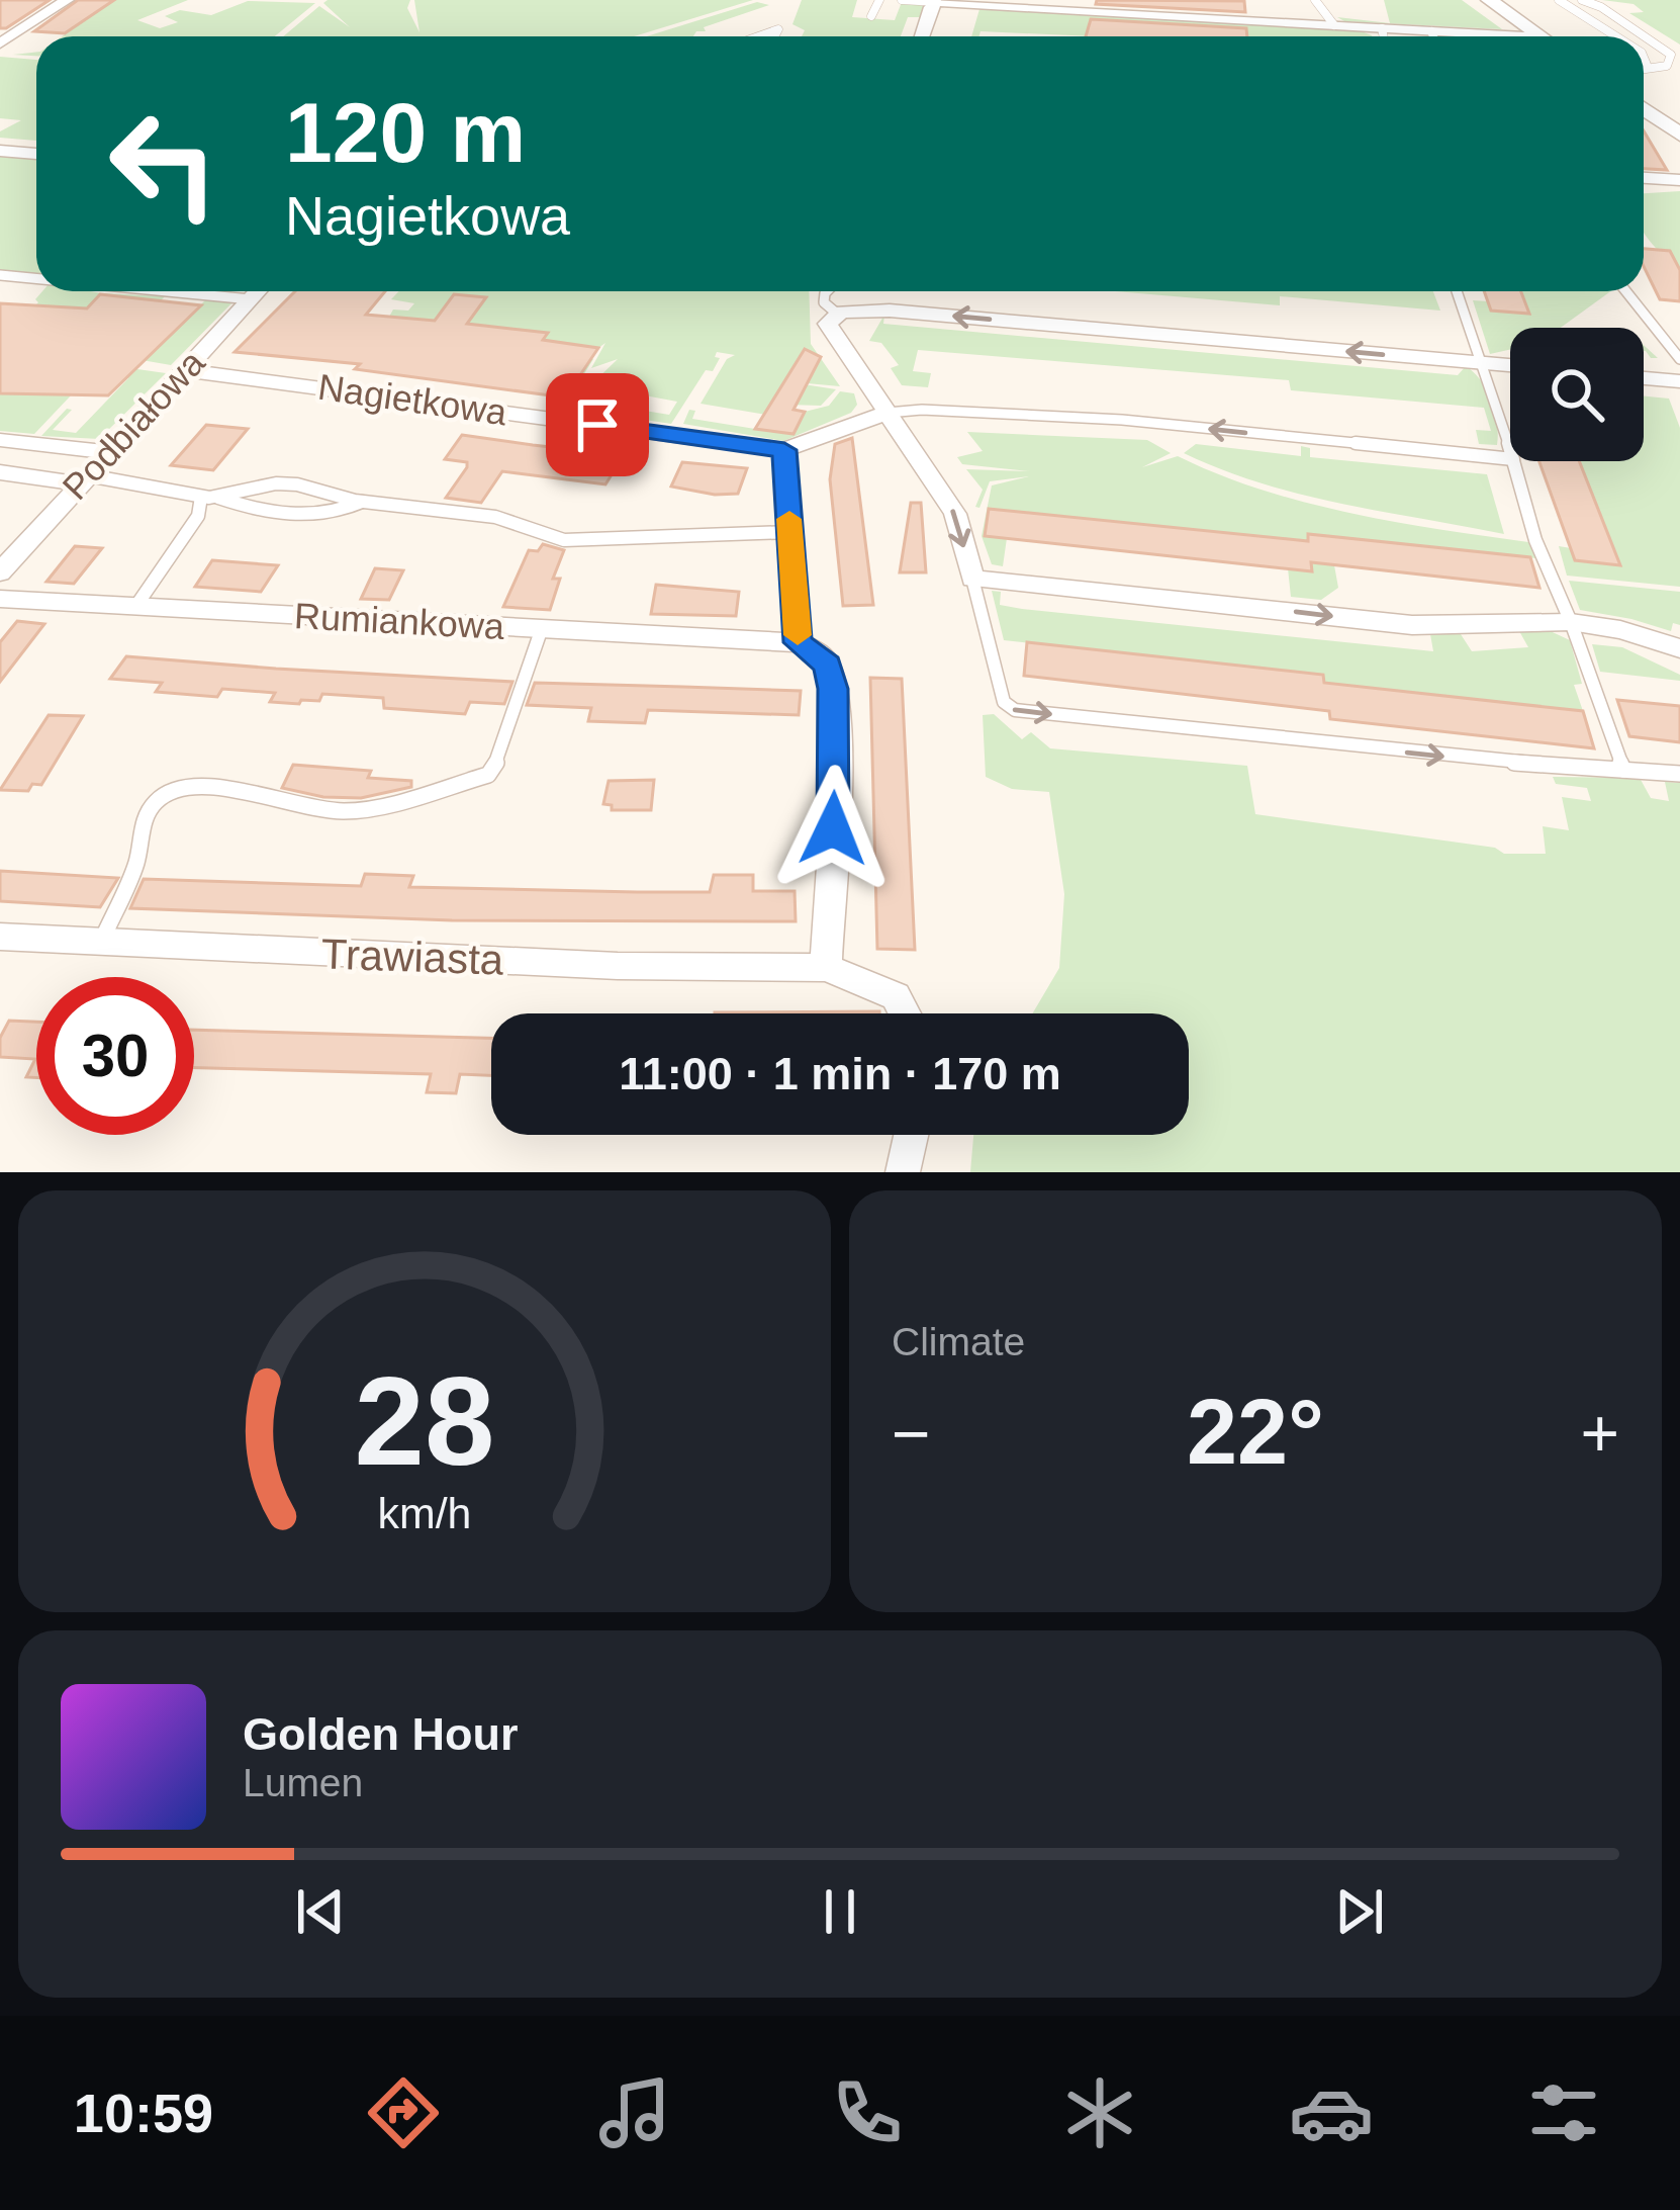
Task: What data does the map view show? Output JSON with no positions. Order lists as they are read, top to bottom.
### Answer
{
  "streets": {
    "street": [
      "Nagietkowa",
      "Podbiałowa",
      "Rumiankowa",
      "Trawiasta"
    ]
  },
  "crossings": [
    ["Nagietkowa", "Podbiałowa"]
  ],
  "page": {
    "turn": ["120 m", "Nagietkowa"],
    "limit": "30",
    "trip": "11:00 · 1 min · 170 m",
    "tile": "Climate",
    "heat": ["−", "22°", "+"],
    "song": ["Golden Hour", "Lumen"],
    "tabs": "10:59",
    "gauge": ["28", "km/h"]
  }
}
